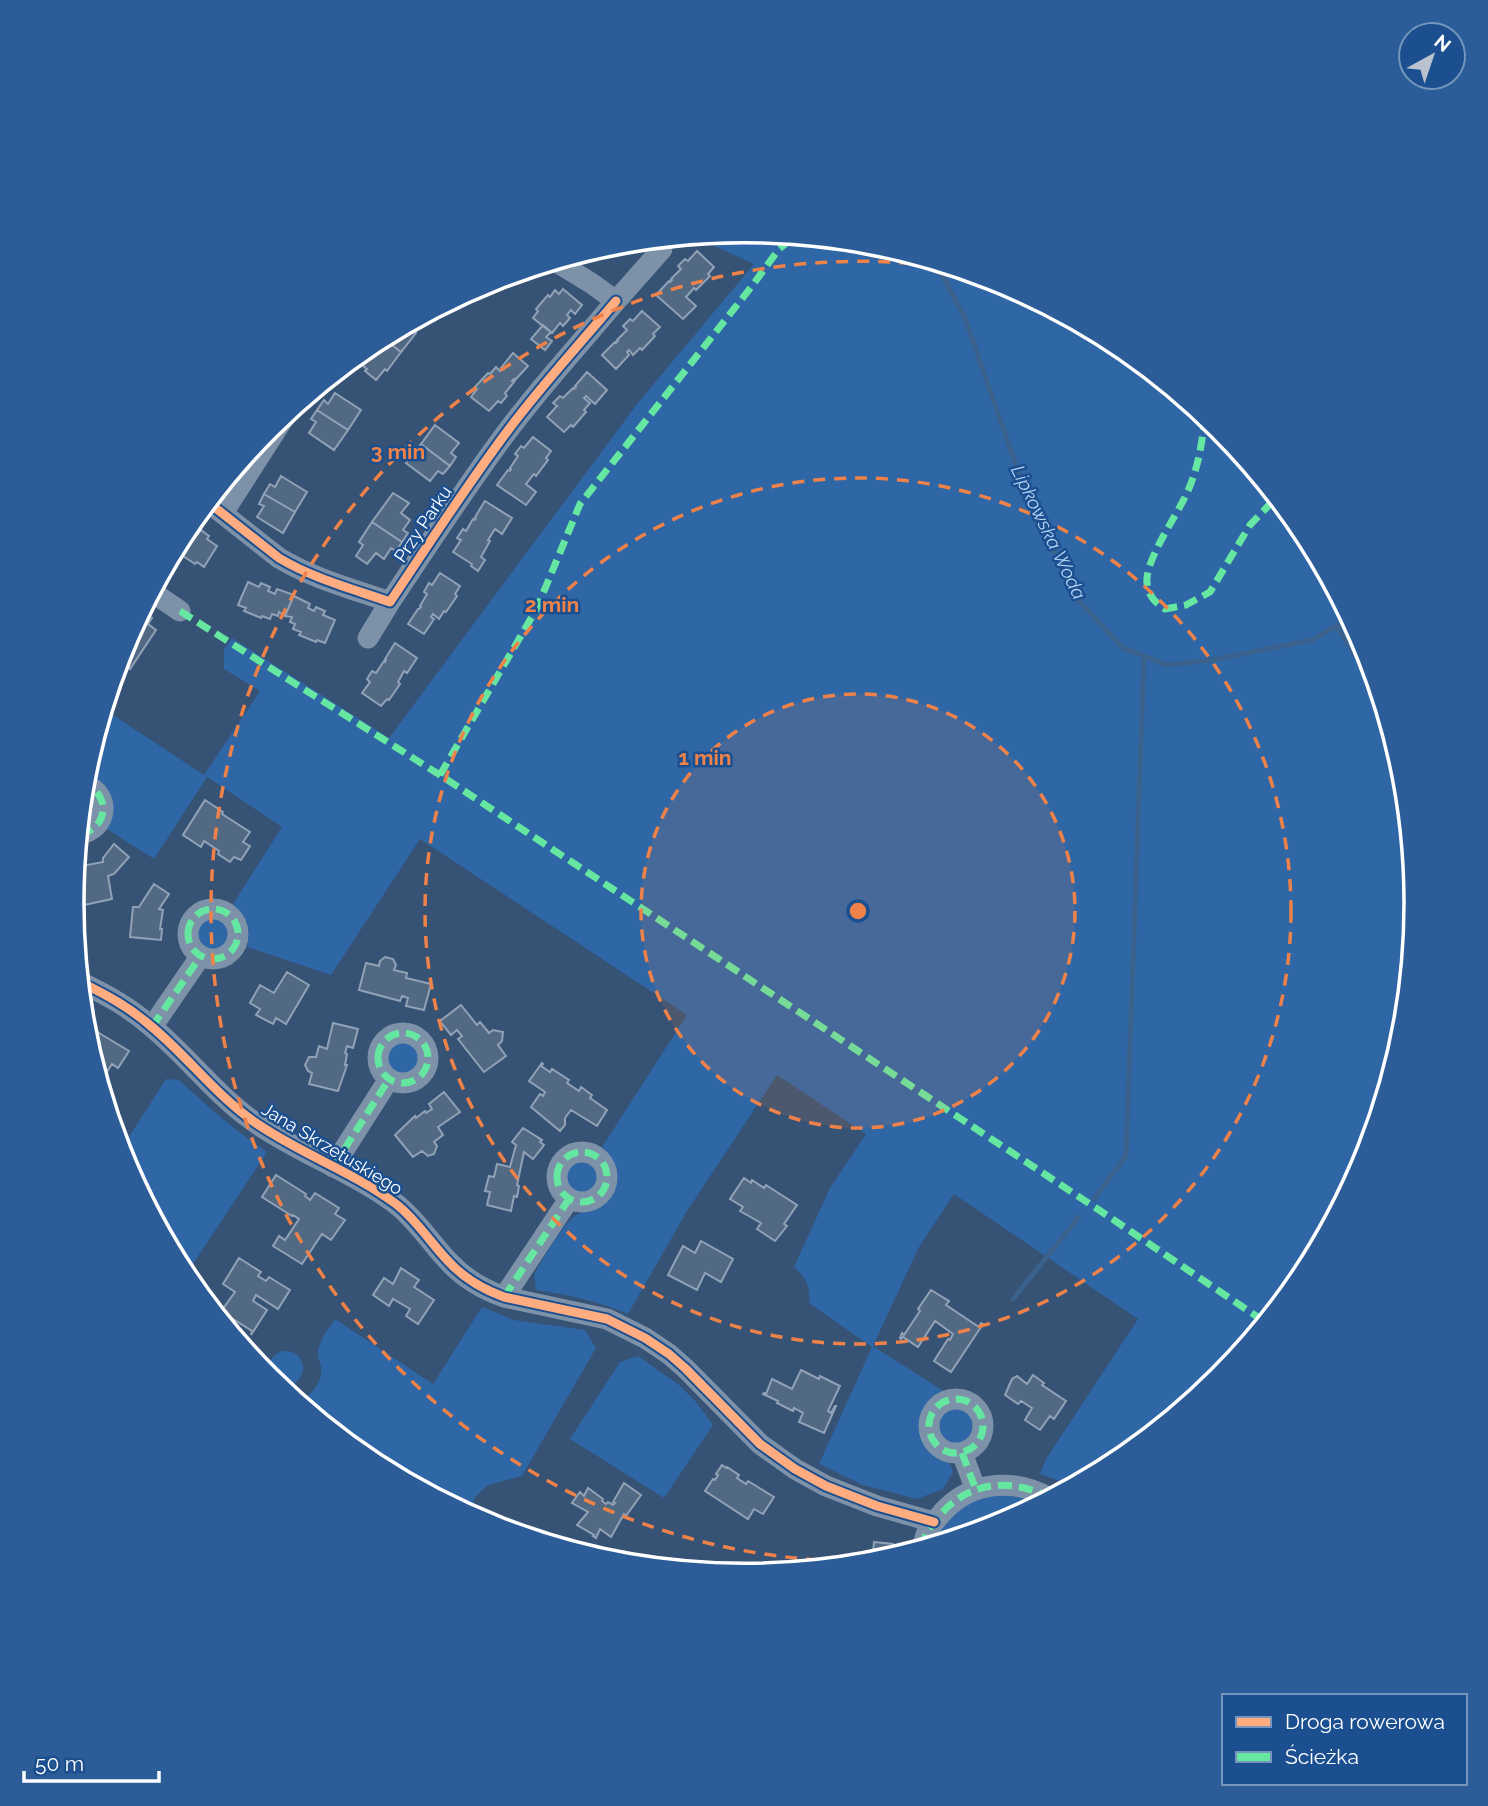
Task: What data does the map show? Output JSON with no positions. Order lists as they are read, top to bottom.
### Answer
{
  "streets": {
    "street": ["Przy Parku", "Jana Skrzetuskiego"]
  },
  "water": ["Lipkowska Woda"],
  "legend": ["Droga rowerowa", "Ścieżka"],
  "scale_bar": "50 m",
  "north": "top right",
  "rings": ["3 min", "2 min", "1 min"]
}
